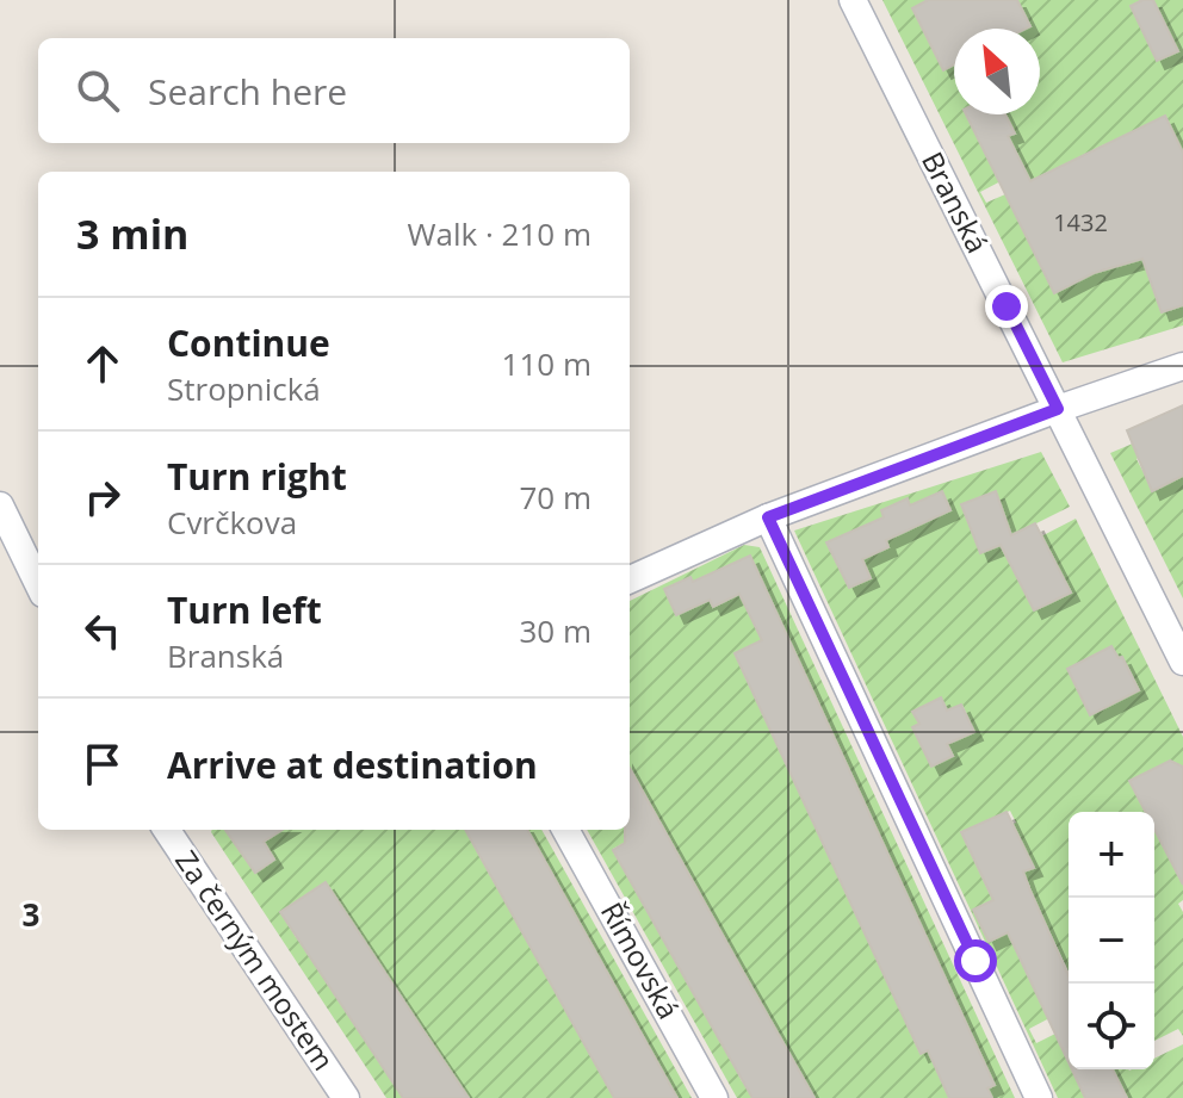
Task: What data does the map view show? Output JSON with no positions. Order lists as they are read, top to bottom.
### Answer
{
  "streets": {
    "street": ["Branská", "Za černým mostem", "Římovská"]
  },
  "house_numbers": ["1432"],
  "north": "top left",
  "page": {
    "search": "Search here",
    "heading": ["3 min", "Walk · 210 m"],
    "list": [
      ["Continue", "Stropnická", "110 m"],
      ["Turn right", "Cvrčkova", "70 m"],
      ["Turn left", "Branská", "30 m"],
      "Arrive at destination"
    ],
    "map_buttons": ["+", "−"]
  },
  "grid": {
    "rows": ["3"]
  }
}
